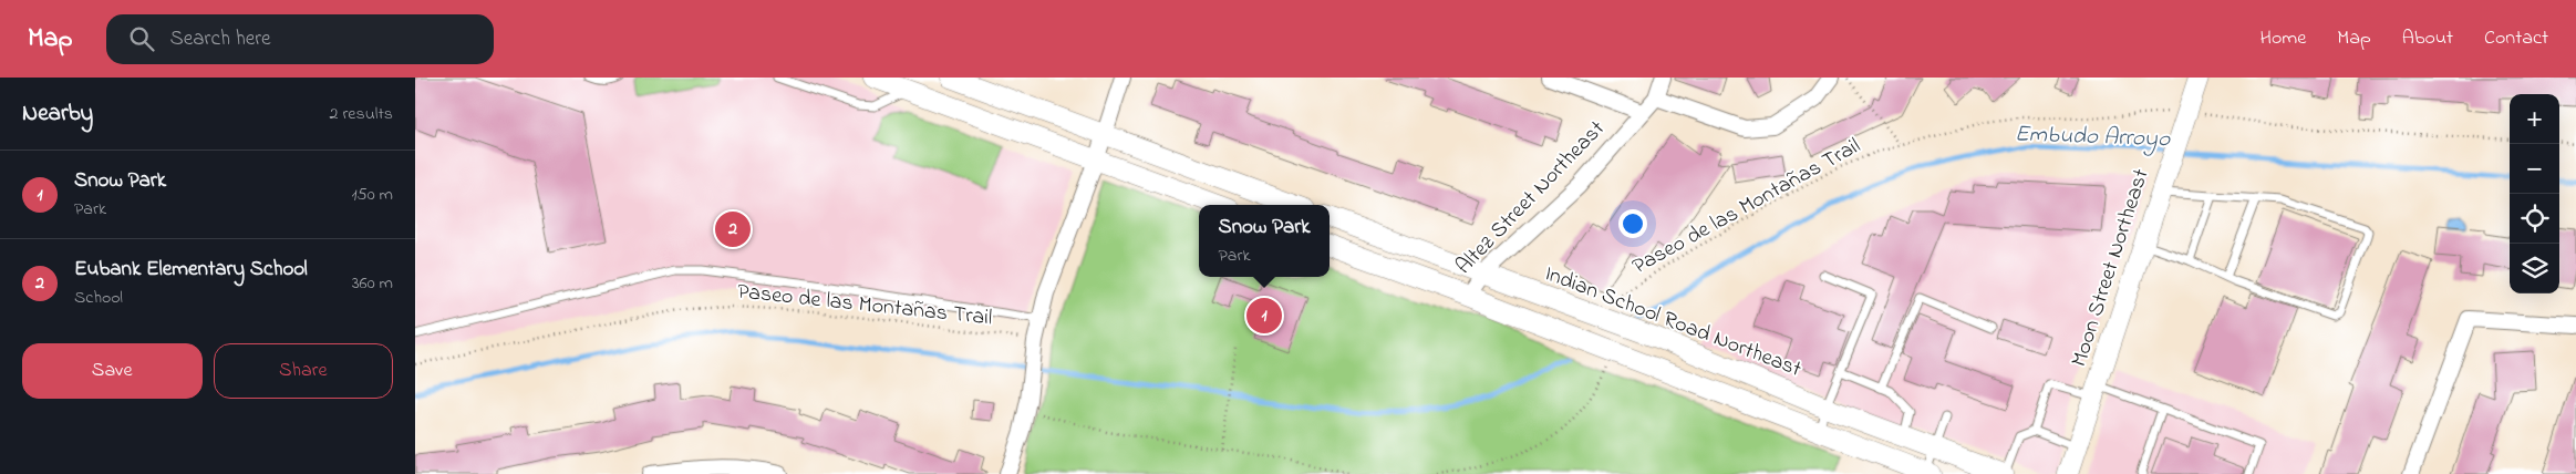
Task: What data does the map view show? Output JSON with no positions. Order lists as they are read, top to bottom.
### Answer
{
  "streets": {
    "street": ["Altez Street Northeast", "Moon Street Northeast", "Indian School Road Northeast"],
    "path": ["Paseo de las Montañas Trail"]
  },
  "crossings": [
    ["Altez Street Northeast", "Indian School Road Northeast"],
    ["Paseo de las Montañas Trail", "Moon Street Northeast"],
    ["Paseo de las Montañas Trail", "Indian School Road Northeast"]
  ],
  "water": ["Embudo Arroyo"],
  "page": {
    "header": "Map",
    "search": "Search here",
    "nav": [
      "Home",
      "Map",
      "About",
      "Contact"
    ],
    "heading": ["Nearby", "2 results"],
    "map_buttons": ["+", "−"],
    "list": [
      {
        "mark": "1",
        "name": "Snow Park",
        "note": "Park",
        "value": "150 m"
      },
      {
        "mark": "2",
        "name": "Eubank Elementary School",
        "note": "School",
        "value": "360 m"
      }
    ],
    "popup": ["Snow Park", "Park"],
    "pins": ["2", "1"],
    "buttons": ["Save", "Share"]
  }
}
